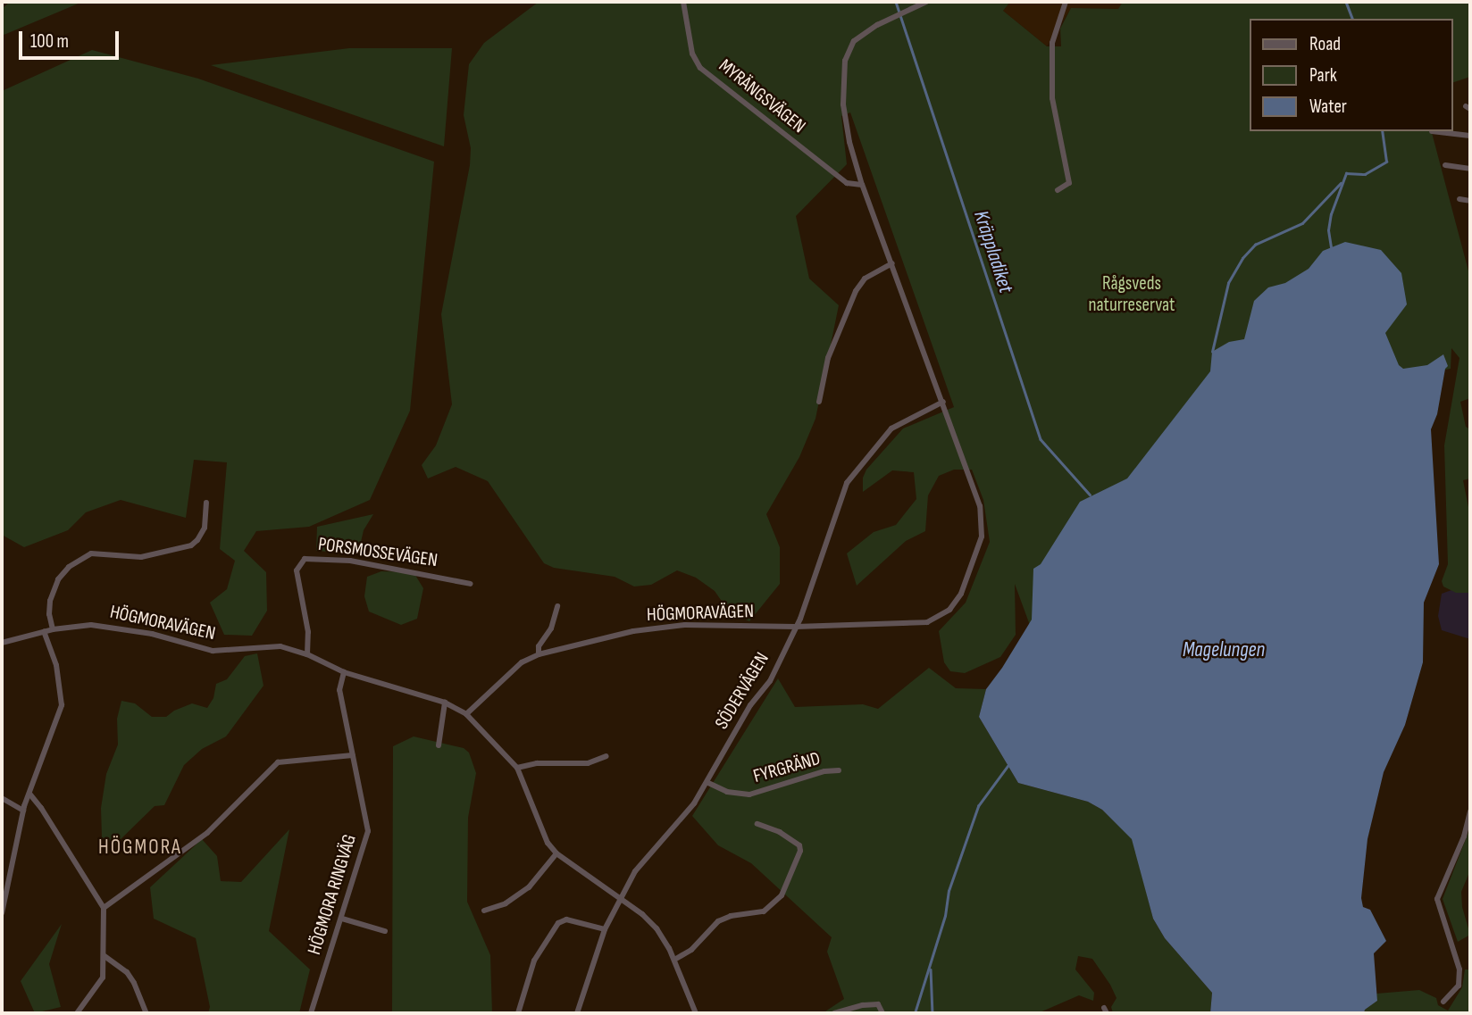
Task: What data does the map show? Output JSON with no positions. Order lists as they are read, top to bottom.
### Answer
{
  "streets": {
    "street": [
      "MYRÄNGSVÄGEN",
      "PORSMOSSEVÄGEN",
      "HÖGMORAVÄGEN",
      "SÖDERVÄGEN",
      "FYRGRÄND",
      "HÖGMORA RINGVÄG"
    ]
  },
  "crossings": [
    ["MYRÄNGSVÄGEN", "HÖGMORAVÄGEN"],
    ["PORSMOSSEVÄGEN", "HÖGMORAVÄGEN"],
    ["HÖGMORAVÄGEN", "SÖDERVÄGEN"],
    ["HÖGMORAVÄGEN", "HÖGMORA RINGVÄG"],
    ["SÖDERVÄGEN", "FYRGRÄND"]
  ],
  "districts": ["HÖGMORA"],
  "water": ["Kräppladiket", "Magelungen"],
  "parks": ["Rågsveds naturreservat"],
  "legend": ["Road", "Park", "Water"],
  "scale_bar": "100 m"
}
